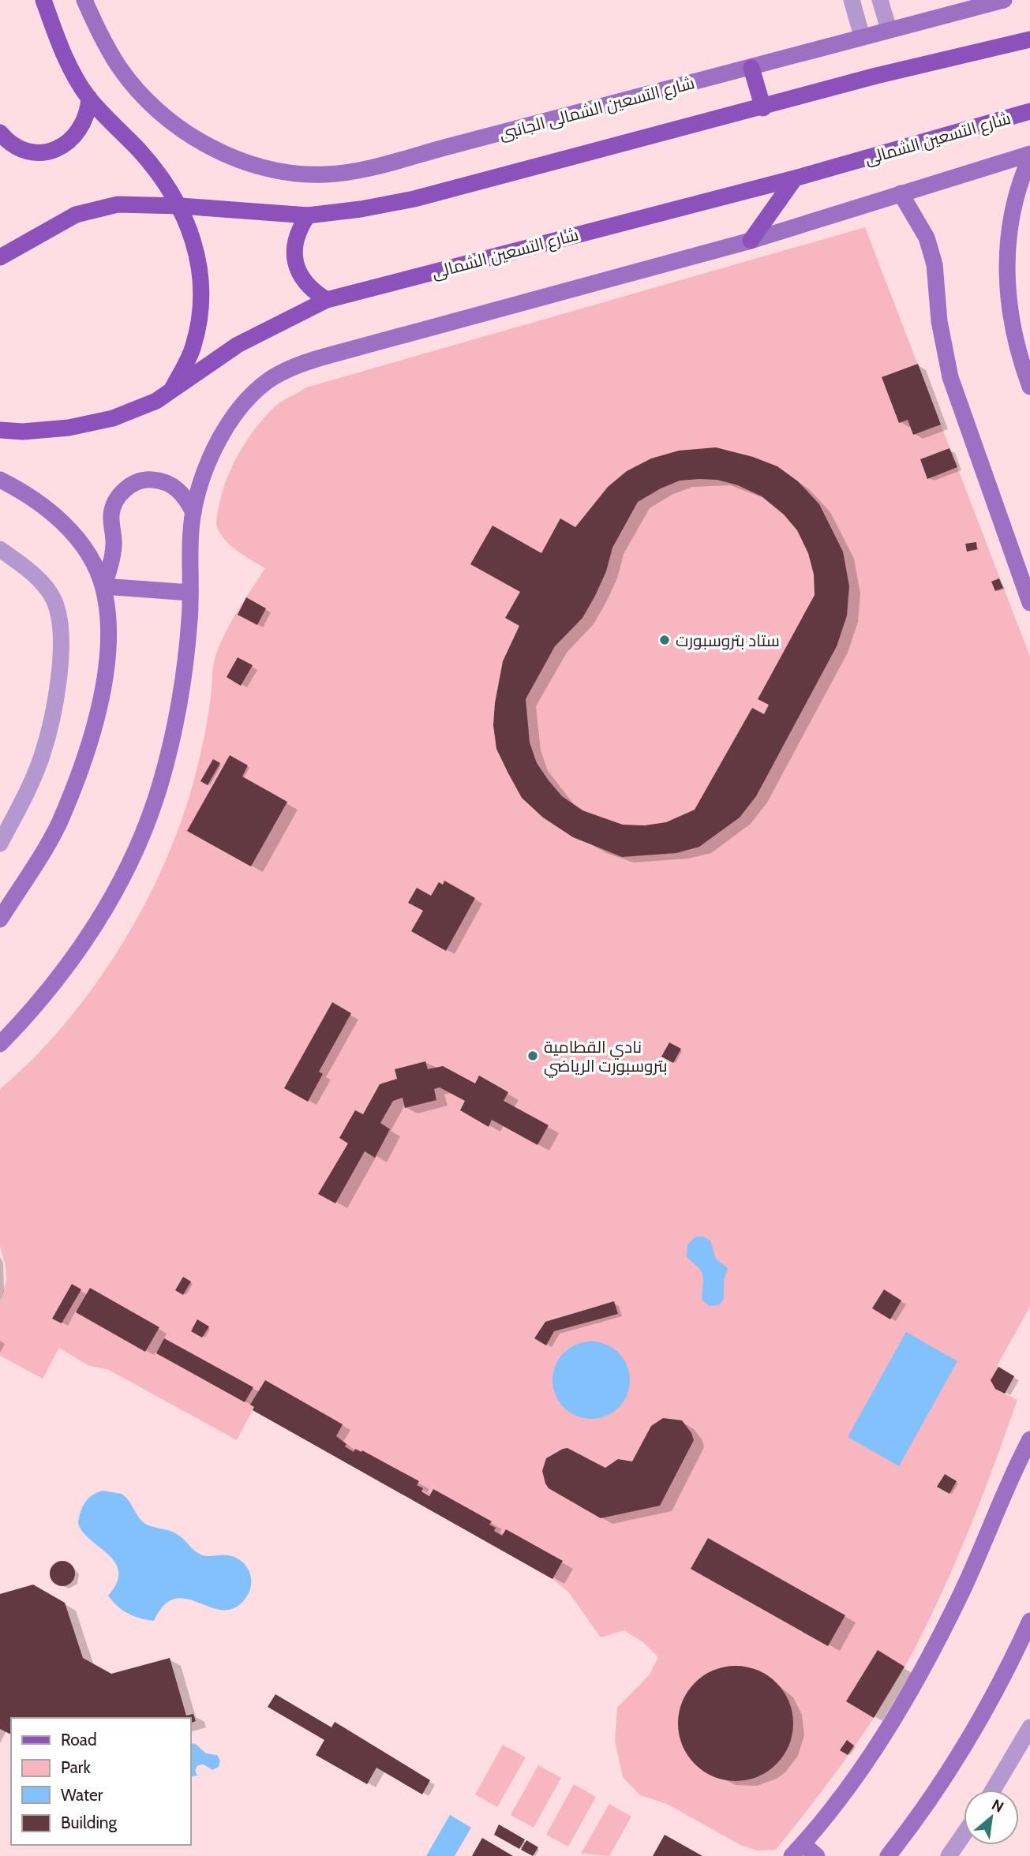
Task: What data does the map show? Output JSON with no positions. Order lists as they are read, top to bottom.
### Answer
{
  "streets": {
    "main road": ["شارع التسعين الشمالى"],
    "street": ["شارع التسعين الشمالى الجانبى"]
  },
  "places": ["ستاد بتروسبورت", "نادي القطامية بتروسبورت الرياضي"],
  "legend": [
    "Road",
    "Park",
    "Water",
    "Building"
  ],
  "north": "top right"
}
